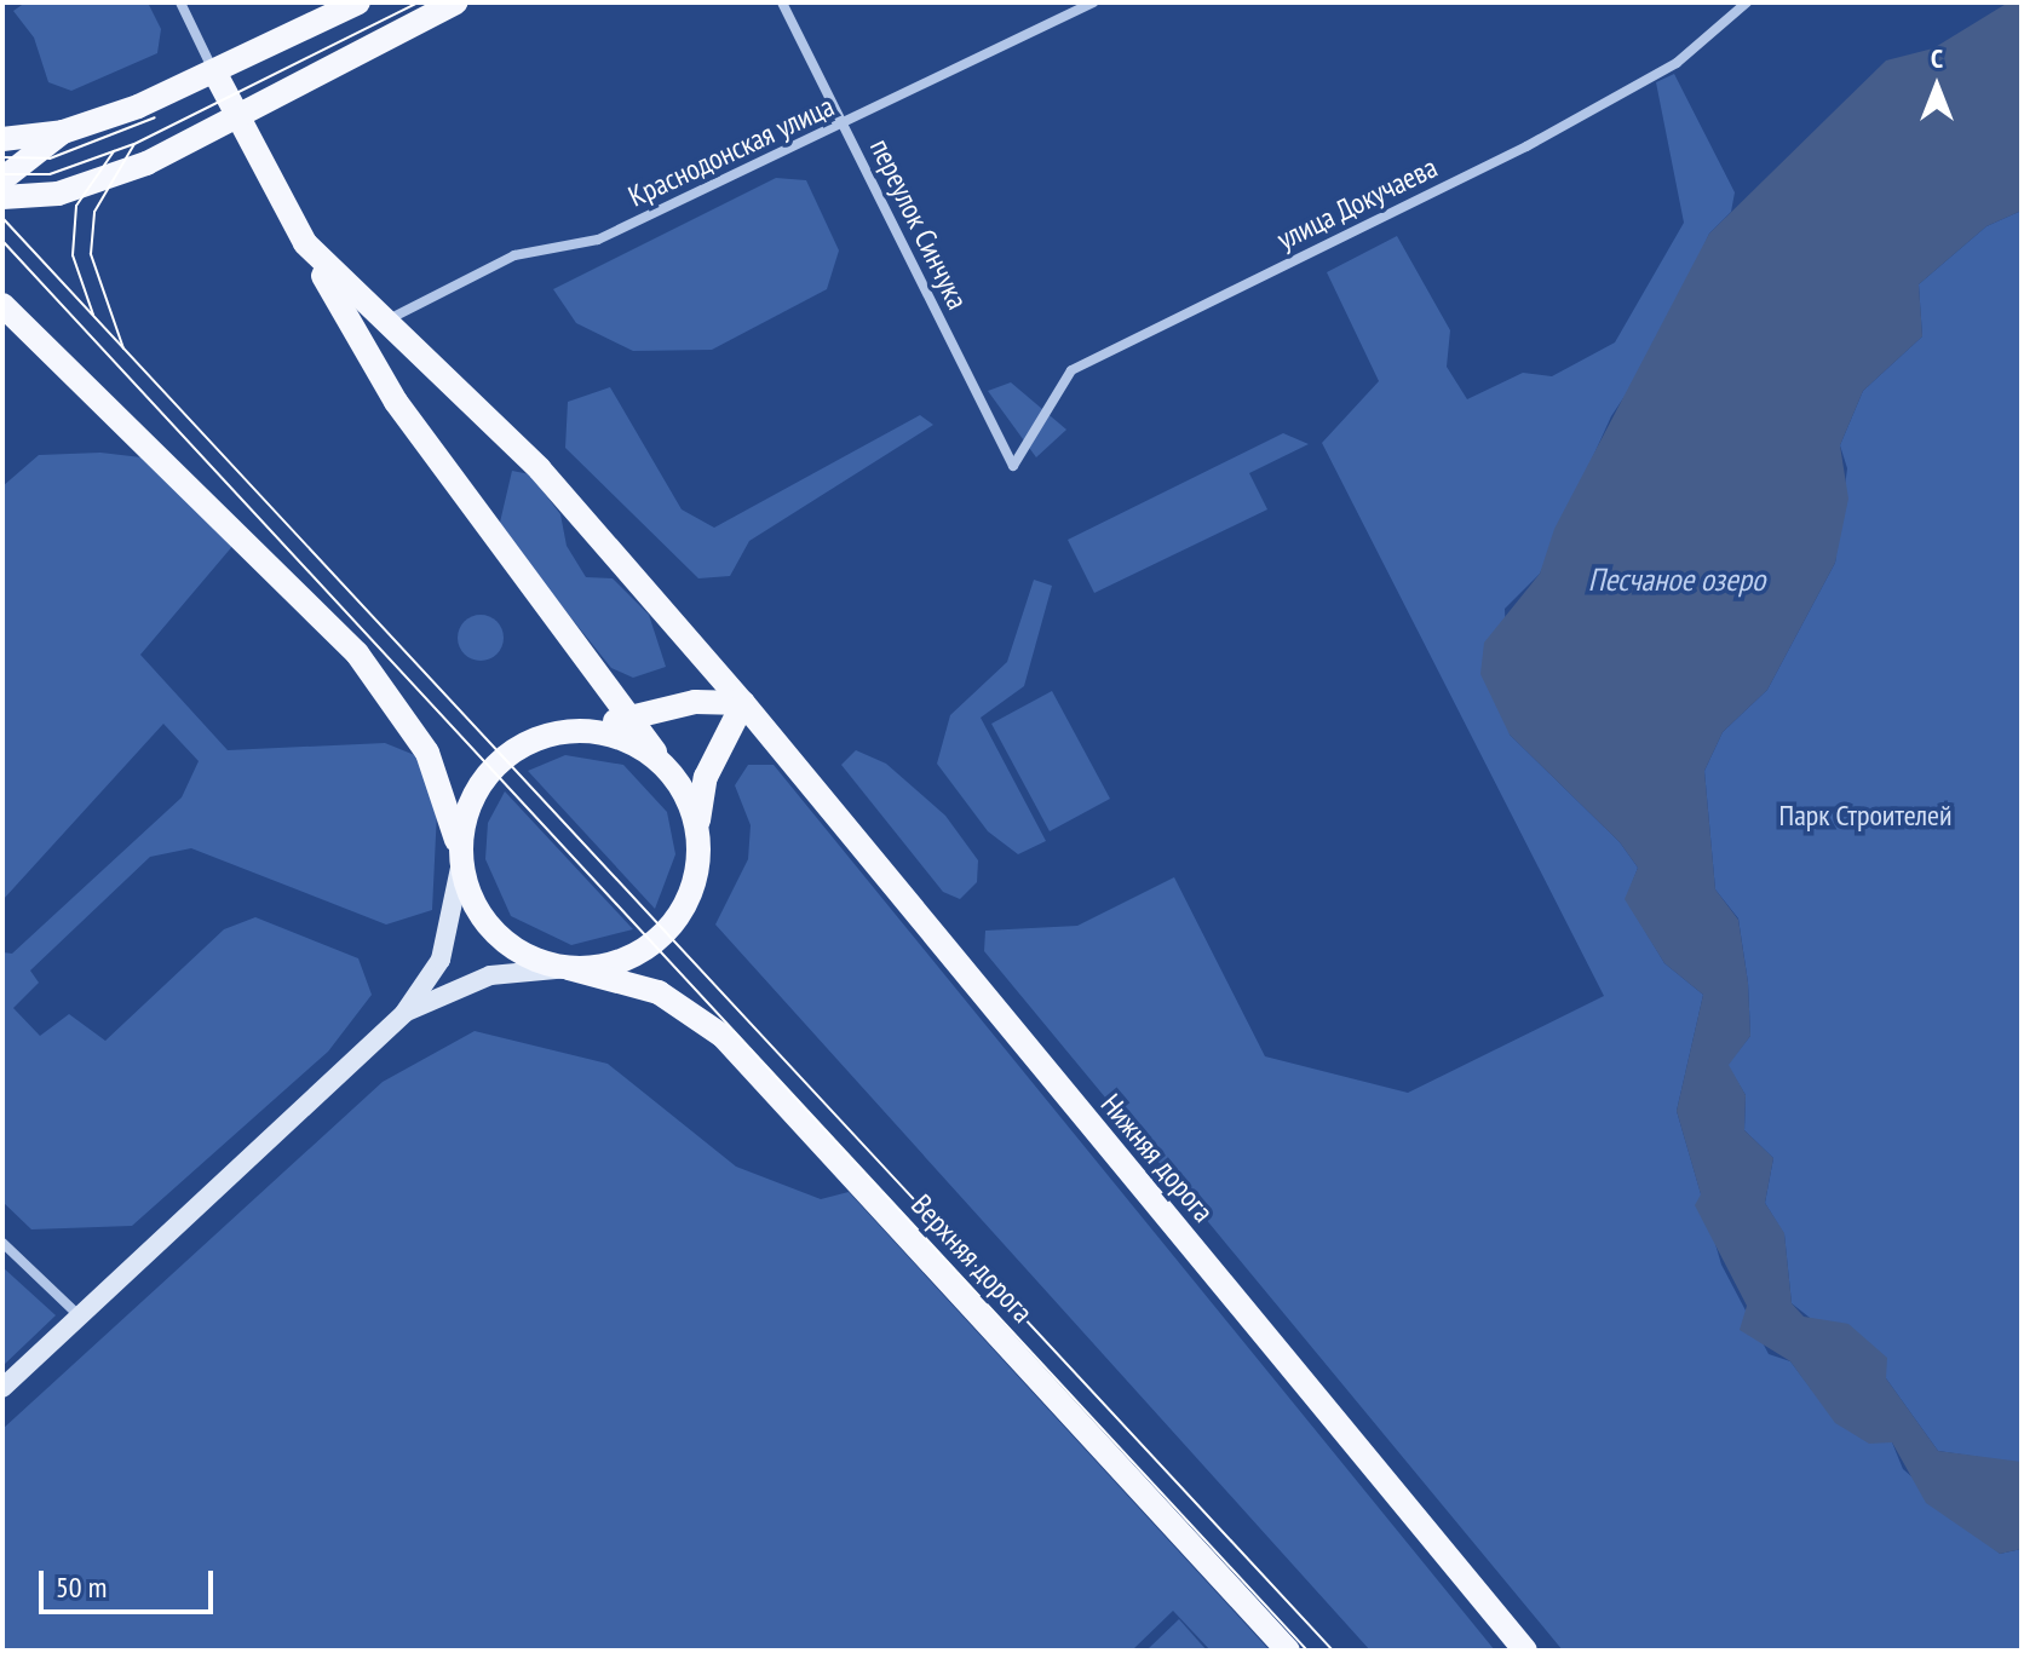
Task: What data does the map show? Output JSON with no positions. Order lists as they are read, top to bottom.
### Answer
{
  "streets": {
    "main road": ["Нижняя дорога", "Верхняя дорога"],
    "street": ["Краснодонская улица", "улица Докучаева", "переулок Синчука"]
  },
  "crossings": [
    ["Краснодонская улица", "переулок Синчука"],
    ["Краснодонская улица", "Нижняя дорога"],
    ["улица Докучаева", "переулок Синчука"]
  ],
  "water": ["Песчаное озеро"],
  "parks": ["Парк Строителей"],
  "scale_bar": "50 m",
  "north": "top"
}
